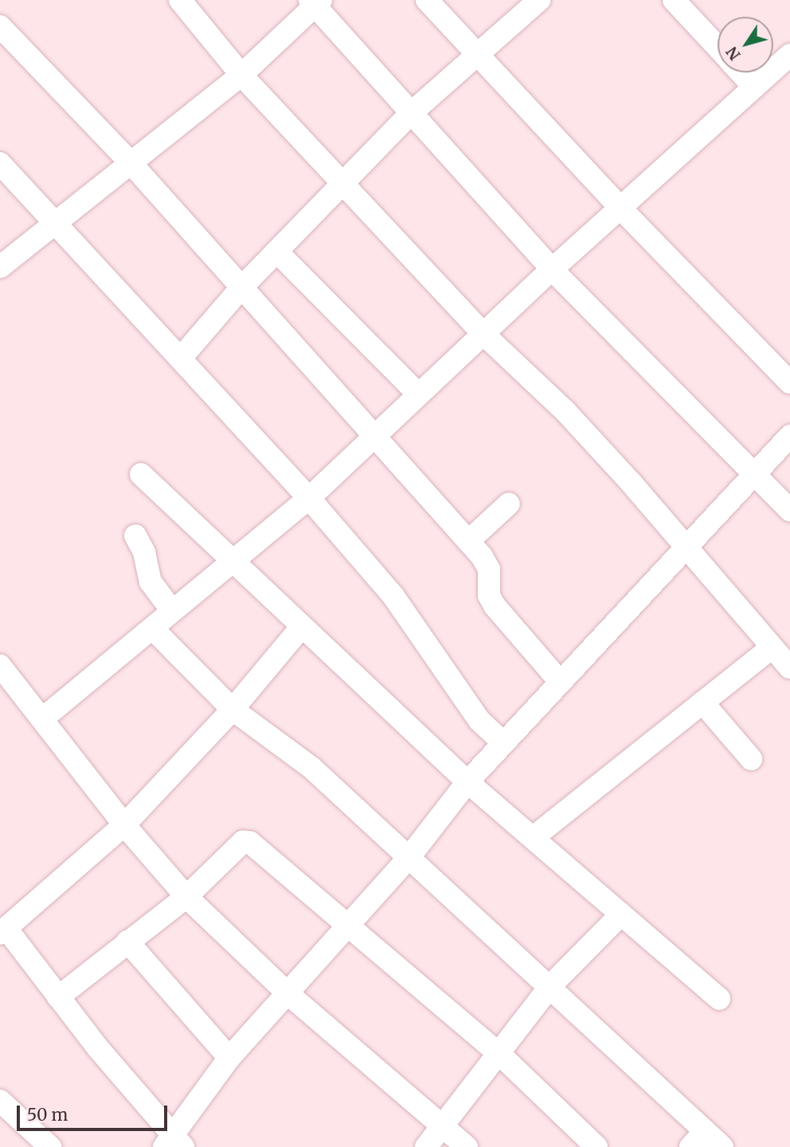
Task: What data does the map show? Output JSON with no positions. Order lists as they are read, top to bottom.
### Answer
{
  "scale_bar": "50 m",
  "north": "bottom left"
}
